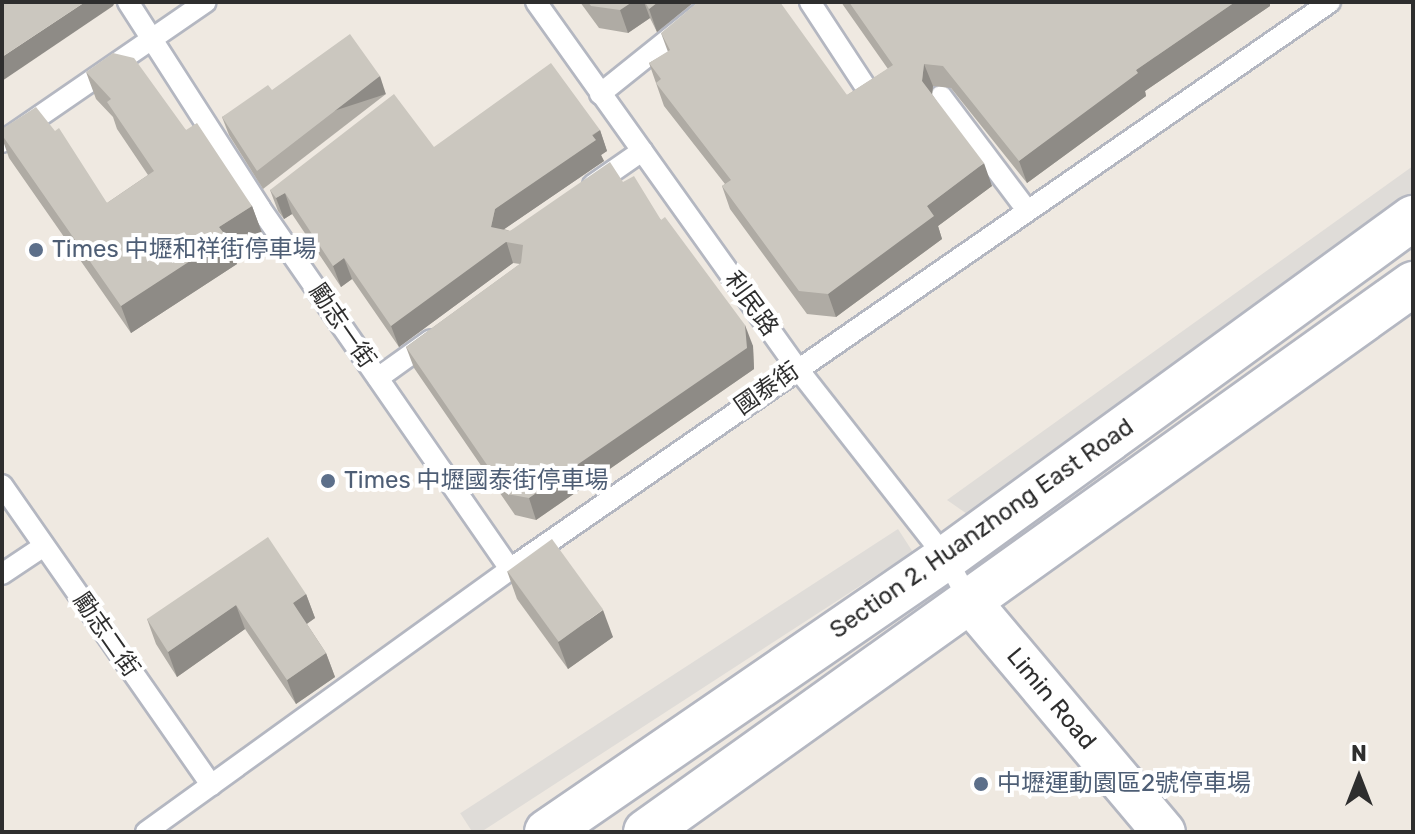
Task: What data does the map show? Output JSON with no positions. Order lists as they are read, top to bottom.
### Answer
{
  "streets": {
    "street": ["Section 2, Huanzhong East Road", "Limin Road"],
    "lane": [
      "利民路",
      "勵志一街",
      "國泰街",
      "勵志二街"
    ]
  },
  "crossings": [
    ["利民路", "國泰街"],
    ["利民路", "Section 2, Huanzhong East Road"],
    ["利民路", "Limin Road"],
    ["勵志一街", "國泰街"],
    ["國泰街", "勵志二街"],
    ["Section 2, Huanzhong East Road", "Limin Road"]
  ],
  "places": ["Times 中壢和祥街停車場", "Times 中壢國泰街停車場", "中壢運動園區2號停車場"],
  "north": "top"
}
